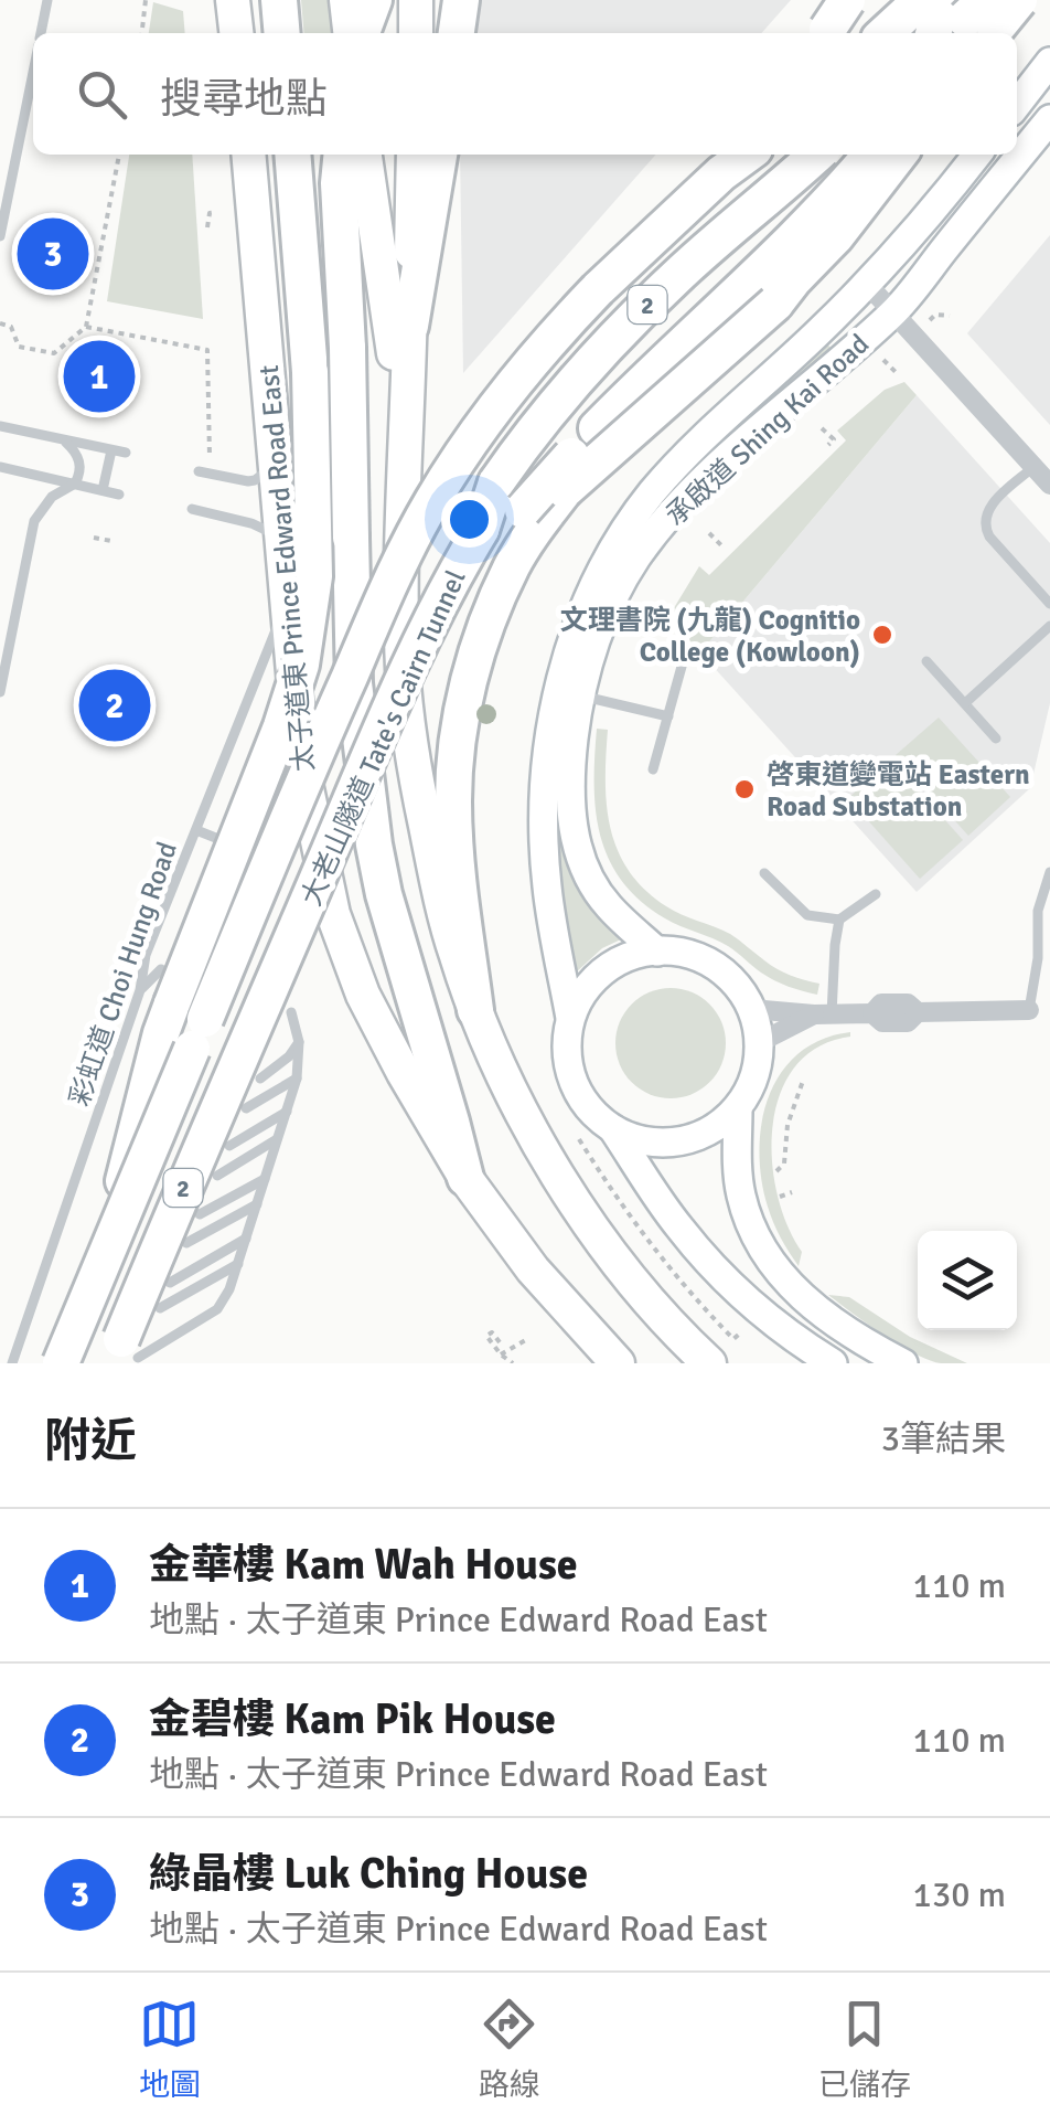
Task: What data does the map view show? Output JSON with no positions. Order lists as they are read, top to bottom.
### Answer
{
  "streets": {
    "highway": ["2", "大老山隧道 Tate's Cairn Tunnel"],
    "main road": ["承啟道 Shing Kai Road", "太子道東 Prince Edward Road East"],
    "lane": ["彩虹道 Choi Hung Road"]
  },
  "crossings": [
    ["太子道東 Prince Edward Road East", "彩虹道 Choi Hung Road"]
  ],
  "places": ["文理書院 (九龍) Cognitio College (Kowloon)", "啓東道變電站 Eastern Road Substation"],
  "page": {
    "search": "搜尋地點",
    "pins": ["3", "1", "2"],
    "heading": ["附近", "3筆結果"],
    "list": [
      {
        "mark": "1",
        "name": "金華樓 Kam Wah House",
        "note": "地點 · 太子道東 Prince Edward Road East",
        "value": "110 m"
      },
      {
        "mark": "2",
        "name": "金碧樓 Kam Pik House",
        "note": "地點 · 太子道東 Prince Edward Road East",
        "value": "110 m"
      },
      {
        "mark": "3",
        "name": "綠晶樓 Luk Ching House",
        "note": "地點 · 太子道東 Prince Edward Road East",
        "value": "130 m"
      }
    ],
    "nav": ["地圖", "路線", "已儲存"]
  }
}
